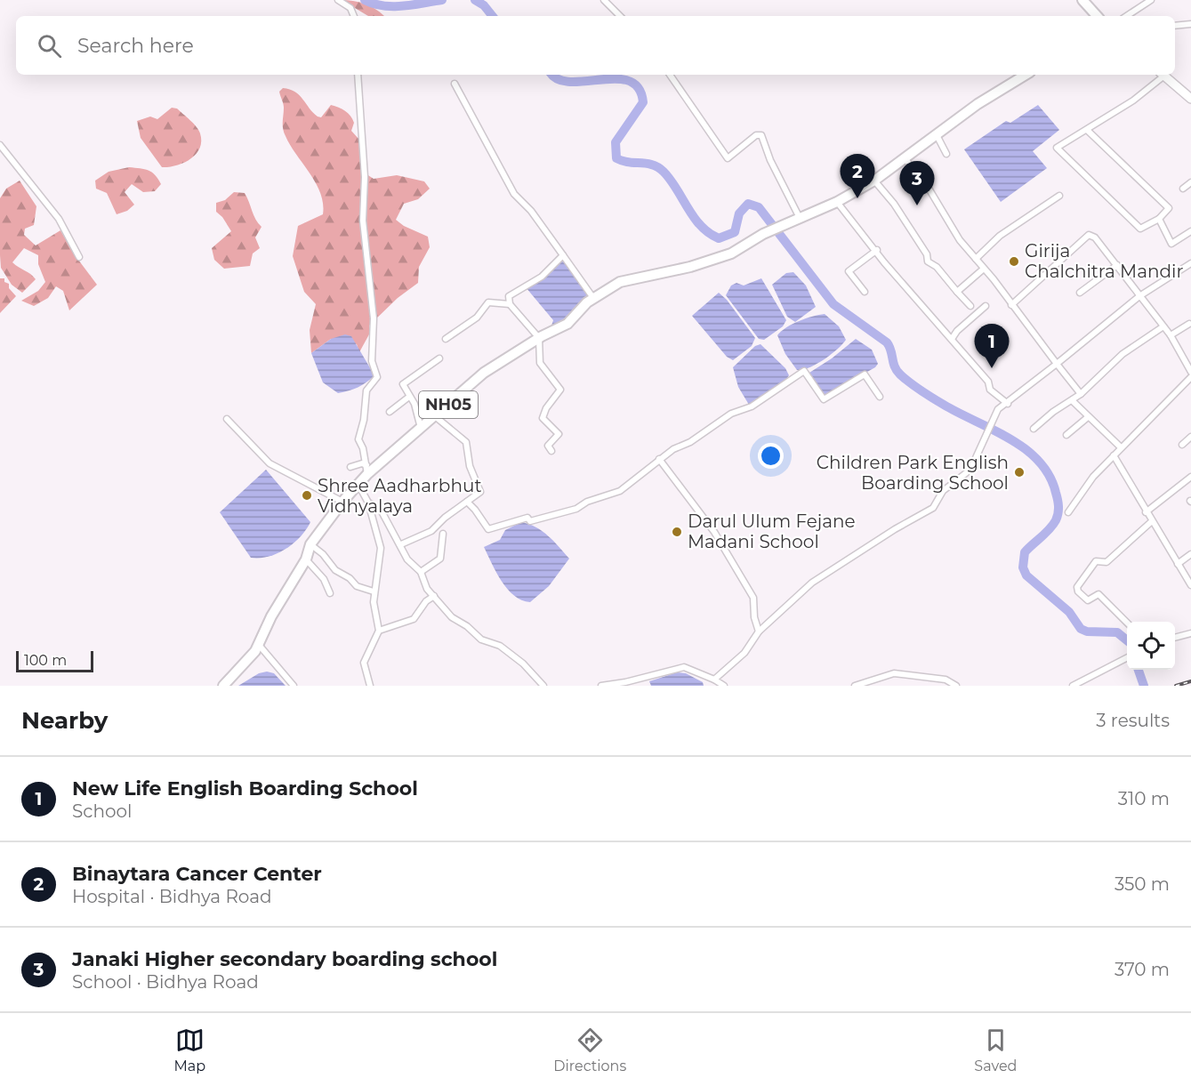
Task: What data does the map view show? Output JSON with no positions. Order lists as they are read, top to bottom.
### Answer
{
  "streets": {
    "main road": ["NH05"]
  },
  "places": [
    "Girija Chalchitra Mandir",
    "Children Park English Boarding School",
    "Shree Aadharbhut Vidhyalaya",
    "Darul Ulum Fejane Madani School"
  ],
  "scale_bar": "100 m",
  "page": {
    "search": "Search here",
    "pins": ["2", "3", "1"],
    "scale": "100 m",
    "heading": ["Nearby", "3 results"],
    "list": [
      {
        "mark": "1",
        "name": "New Life English Boarding School",
        "note": "School",
        "value": "310 m"
      },
      {
        "mark": "2",
        "name": "Binaytara Cancer Center",
        "note": "Hospital · Bidhya Road",
        "value": "350 m"
      },
      {
        "mark": "3",
        "name": "Janaki Higher secondary boarding school",
        "note": "School · Bidhya Road",
        "value": "370 m"
      }
    ],
    "nav": ["Map", "Directions", "Saved"]
  }
}
